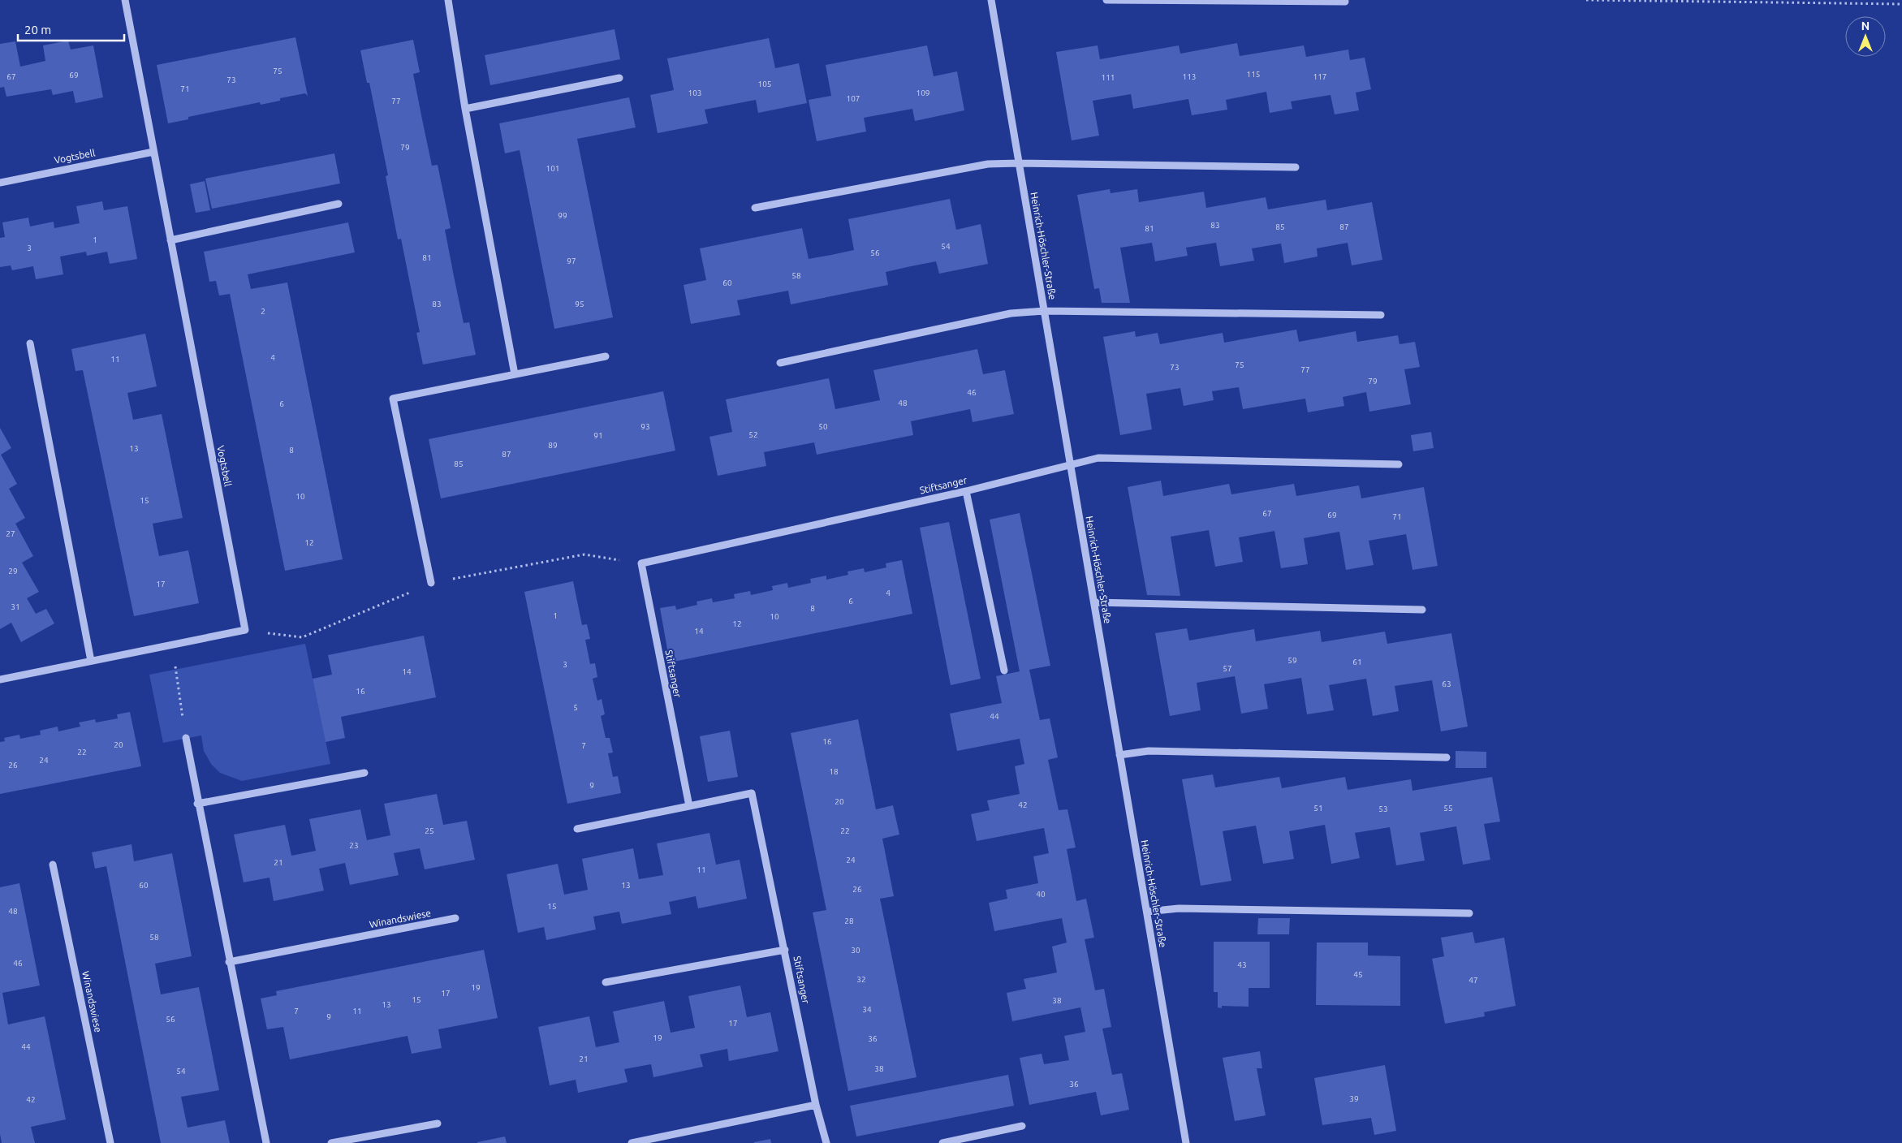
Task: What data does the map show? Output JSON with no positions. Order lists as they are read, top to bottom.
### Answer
{
  "streets": {
    "street": [
      "Vogtsbell",
      "Heinrich-Höschler-Straße",
      "Stiftsanger",
      "Winandswiese"
    ]
  },
  "crossings": [
    ["Heinrich-Höschler-Straße", "Stiftsanger"]
  ],
  "house_numbers": [
    "75",
    "115",
    "69",
    "67",
    "113",
    "117",
    "111",
    "73",
    "105",
    "71",
    "103",
    "109",
    "107",
    "77",
    "79",
    "101",
    "99",
    "83",
    "85",
    "87",
    "81",
    "1",
    "54",
    "3",
    "56",
    "81",
    "97",
    "58",
    "60",
    "83",
    "95",
    "2",
    "4",
    "11",
    "75",
    "73",
    "77",
    "79",
    "46",
    "48",
    "6",
    "93",
    "50",
    "52",
    "91",
    "89",
    "13",
    "8",
    "87",
    "85",
    "10",
    "15",
    "67",
    "69",
    "71",
    "27",
    "12",
    "29",
    "17",
    "4",
    "6",
    "31",
    "8",
    "1",
    "10",
    "12",
    "14",
    "59",
    "61",
    "3",
    "57",
    "14",
    "63",
    "16",
    "5",
    "44",
    "16",
    "20",
    "7",
    "22",
    "24",
    "26",
    "18",
    "9",
    "20",
    "42",
    "51",
    "55",
    "53",
    "25",
    "22",
    "23",
    "24",
    "21",
    "11",
    "60",
    "13",
    "26",
    "40",
    "15",
    "48",
    "28",
    "58",
    "30",
    "46",
    "43",
    "45",
    "32",
    "47",
    "19",
    "17",
    "15",
    "38",
    "13",
    "34",
    "7",
    "11",
    "9",
    "56",
    "17",
    "19",
    "36",
    "44",
    "21",
    "38",
    "54",
    "36",
    "39",
    "42"
  ],
  "scale_bar": "20 m",
  "north": "top"
}
